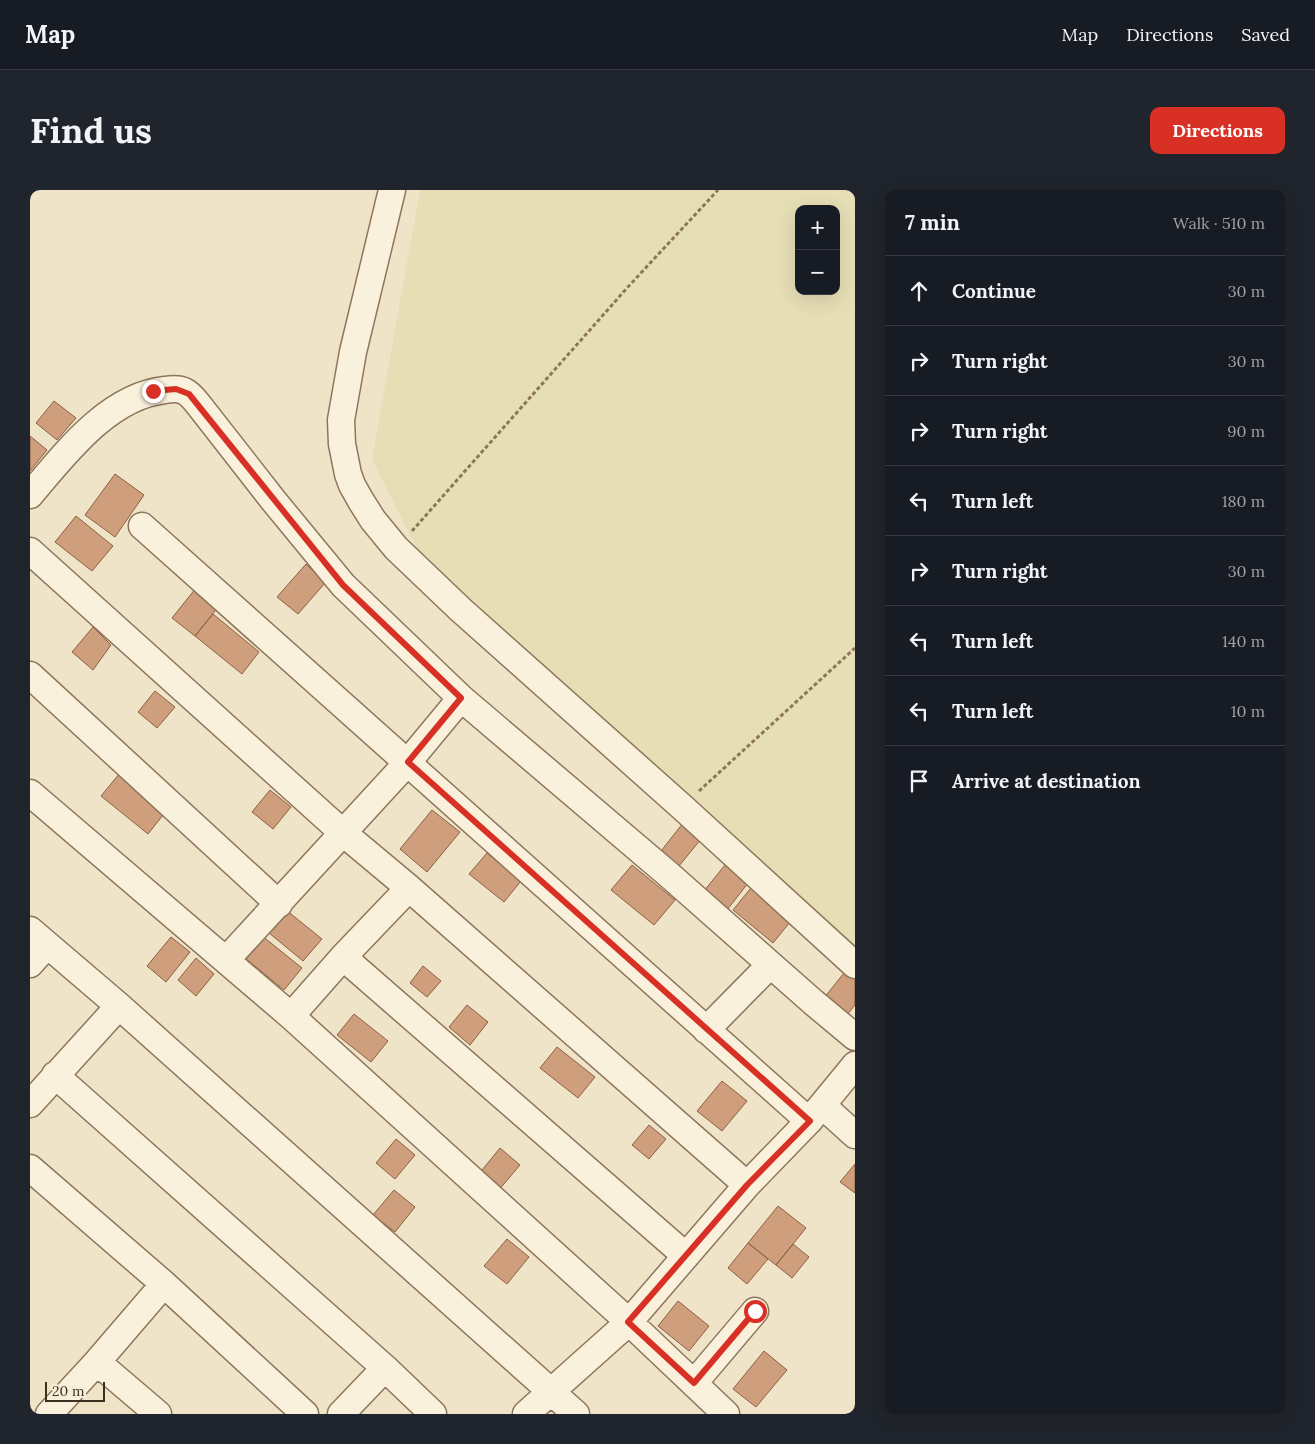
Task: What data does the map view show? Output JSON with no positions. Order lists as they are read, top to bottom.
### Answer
{
  "scale_bar": "20 m",
  "page": {
    "header": "Map",
    "nav": ["Map", "Directions", "Saved"],
    "buttons": "Directions",
    "title": "Find us",
    "heading": ["7 min", "Walk · 510 m"],
    "map_buttons": ["+", "−"],
    "list": [
      ["Continue", "30 m"],
      ["Turn right", "30 m"],
      ["Turn right", "90 m"],
      ["Turn left", "180 m"],
      ["Turn right", "30 m"],
      ["Turn left", "140 m"],
      ["Turn left", "10 m"],
      "Arrive at destination"
    ],
    "scale": "20 m"
  }
}
